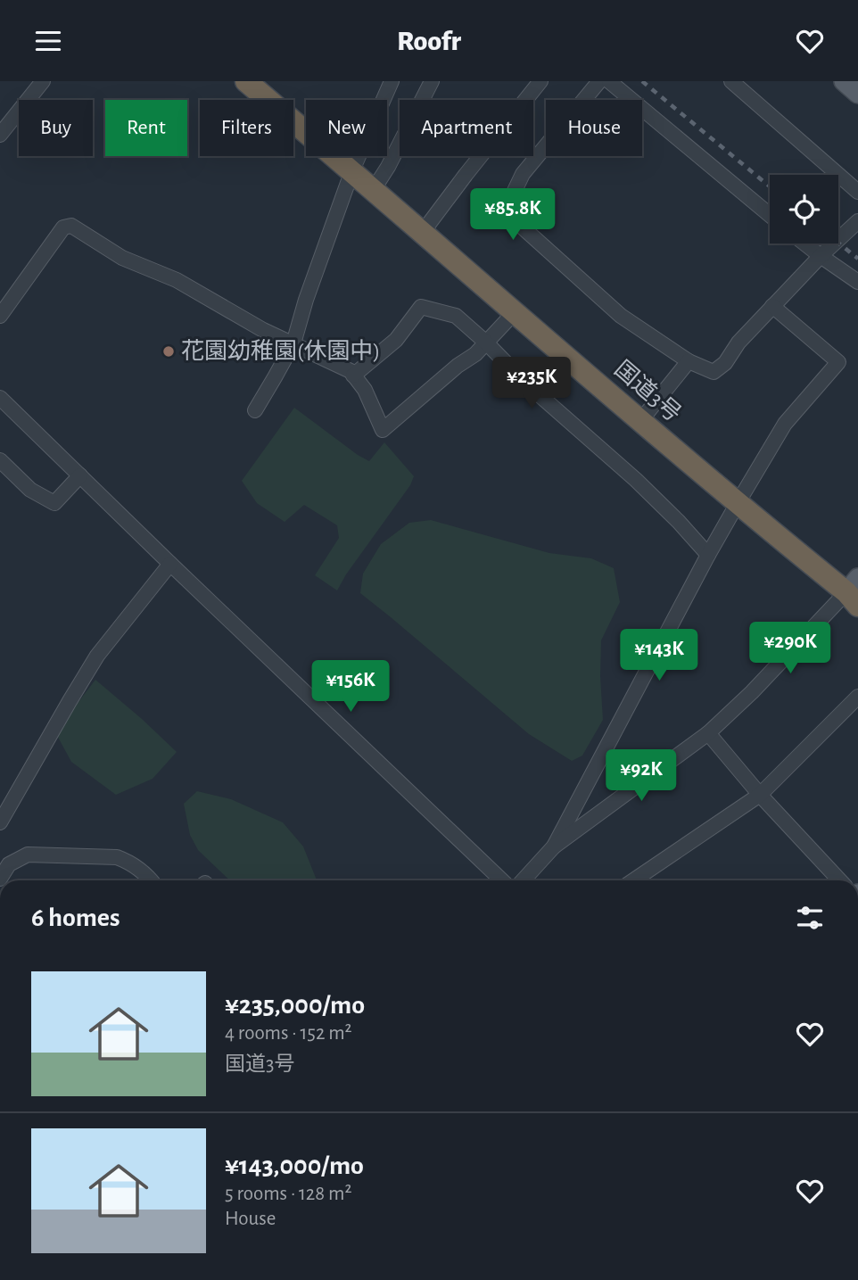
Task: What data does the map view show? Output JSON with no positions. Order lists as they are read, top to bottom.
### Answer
{
  "streets": {
    "highway": ["国道3号"]
  },
  "places": ["花園幼稚園(休園中)"],
  "page": {
    "header": "Roofr",
    "chip": [
      "Buy",
      "Rent",
      "Filters",
      "New",
      "Apartment",
      "House"
    ],
    "price": [
      "¥85.8K",
      "¥235K",
      "¥290K",
      "¥143K",
      "¥156K",
      "¥92K"
    ],
    "heading": "6 homes",
    "list": [
      {
        "name": "¥235,000/mo",
        "note": "4 rooms · 152 m² · 国道3号"
      },
      {
        "name": "¥143,000/mo",
        "note": "5 rooms · 128 m² · House"
      }
    ]
  }
}
